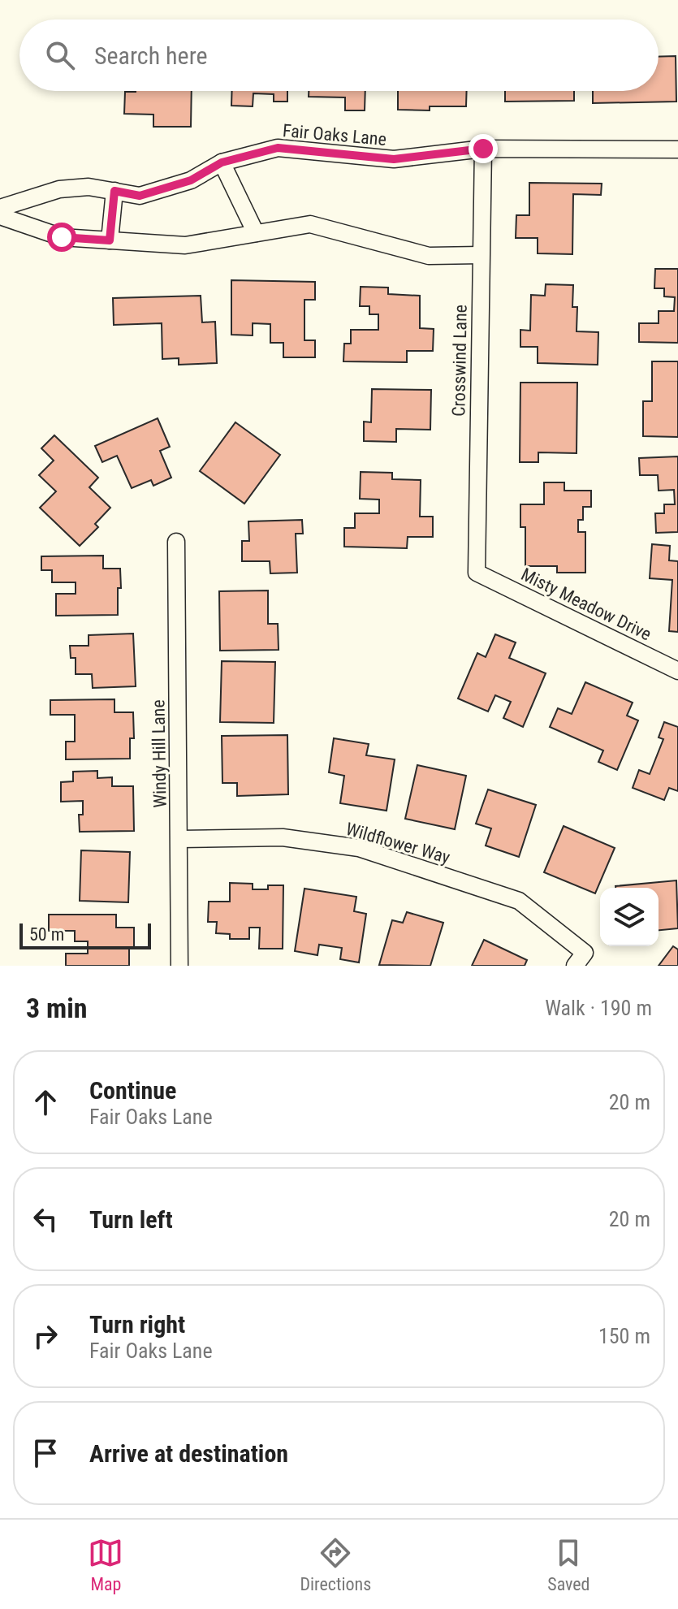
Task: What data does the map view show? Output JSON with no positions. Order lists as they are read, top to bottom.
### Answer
{
  "streets": {
    "street": [
      "Fair Oaks Lane",
      "Crosswind Lane",
      "Misty Meadow Drive",
      "Windy Hill Lane",
      "Wildflower Way"
    ]
  },
  "crossings": [
    ["Fair Oaks Lane", "Crosswind Lane"],
    ["Crosswind Lane", "Misty Meadow Drive"],
    ["Windy Hill Lane", "Wildflower Way"]
  ],
  "scale_bar": "50 m",
  "page": {
    "search": "Search here",
    "scale": "50 m",
    "heading": ["3 min", "Walk · 190 m"],
    "list": [
      ["Continue", "Fair Oaks Lane", "20 m"],
      ["Turn left", "20 m"],
      ["Turn right", "Fair Oaks Lane", "150 m"],
      "Arrive at destination"
    ],
    "nav": ["Map", "Directions", "Saved"]
  }
}
